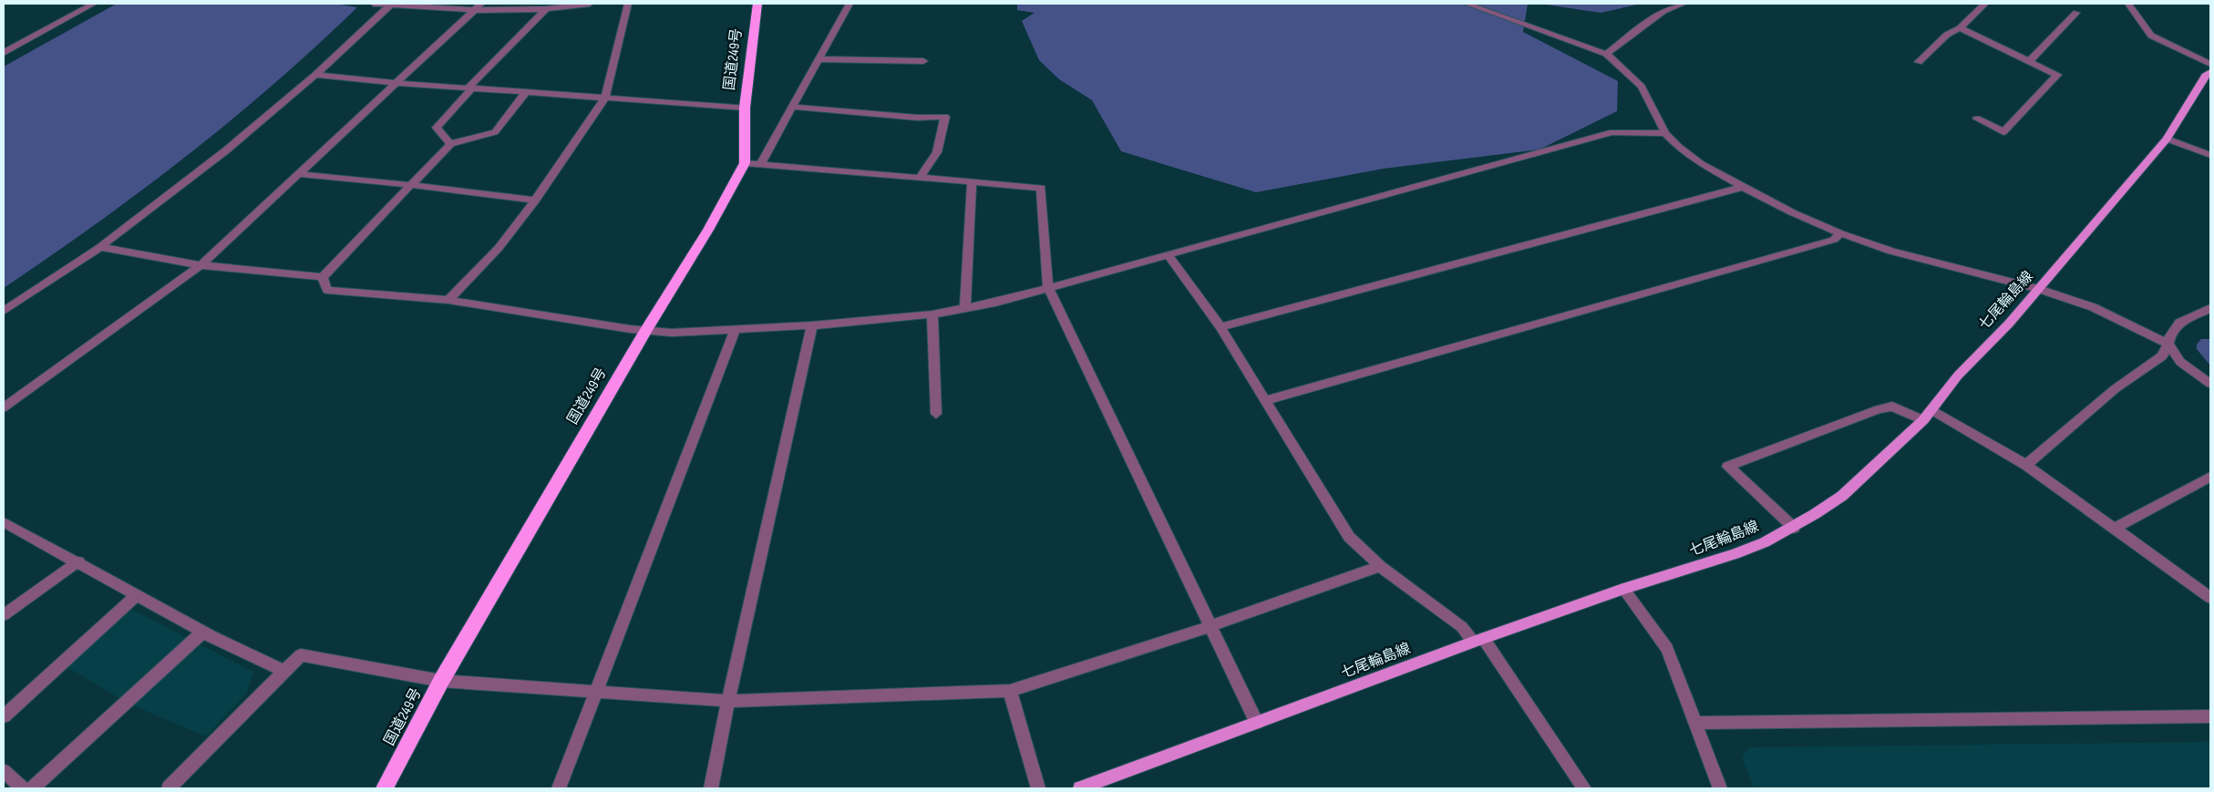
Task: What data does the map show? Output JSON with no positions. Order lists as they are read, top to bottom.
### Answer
{
  "streets": {
    "highway": ["国道249号"],
    "main road": ["七尾輪島線"]
  }
}
